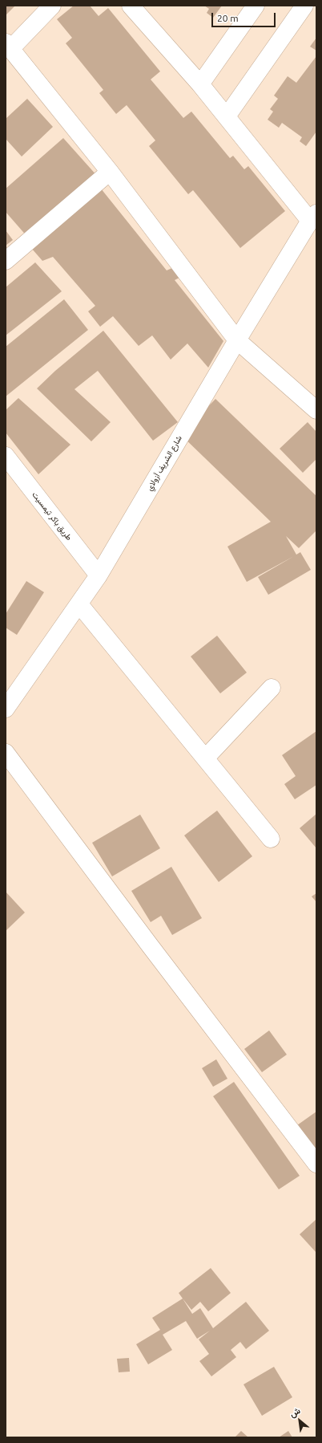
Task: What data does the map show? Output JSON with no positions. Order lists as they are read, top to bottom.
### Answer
{
  "streets": {
    "street": ["شارع الشريف أزولاي", "طريق باكر تيمسيت"]
  },
  "crossings": [
    ["شارع الشريف أزولاي", "طريق باكر تيمسيت"]
  ],
  "scale_bar": "20 m",
  "north": "top left"
}
